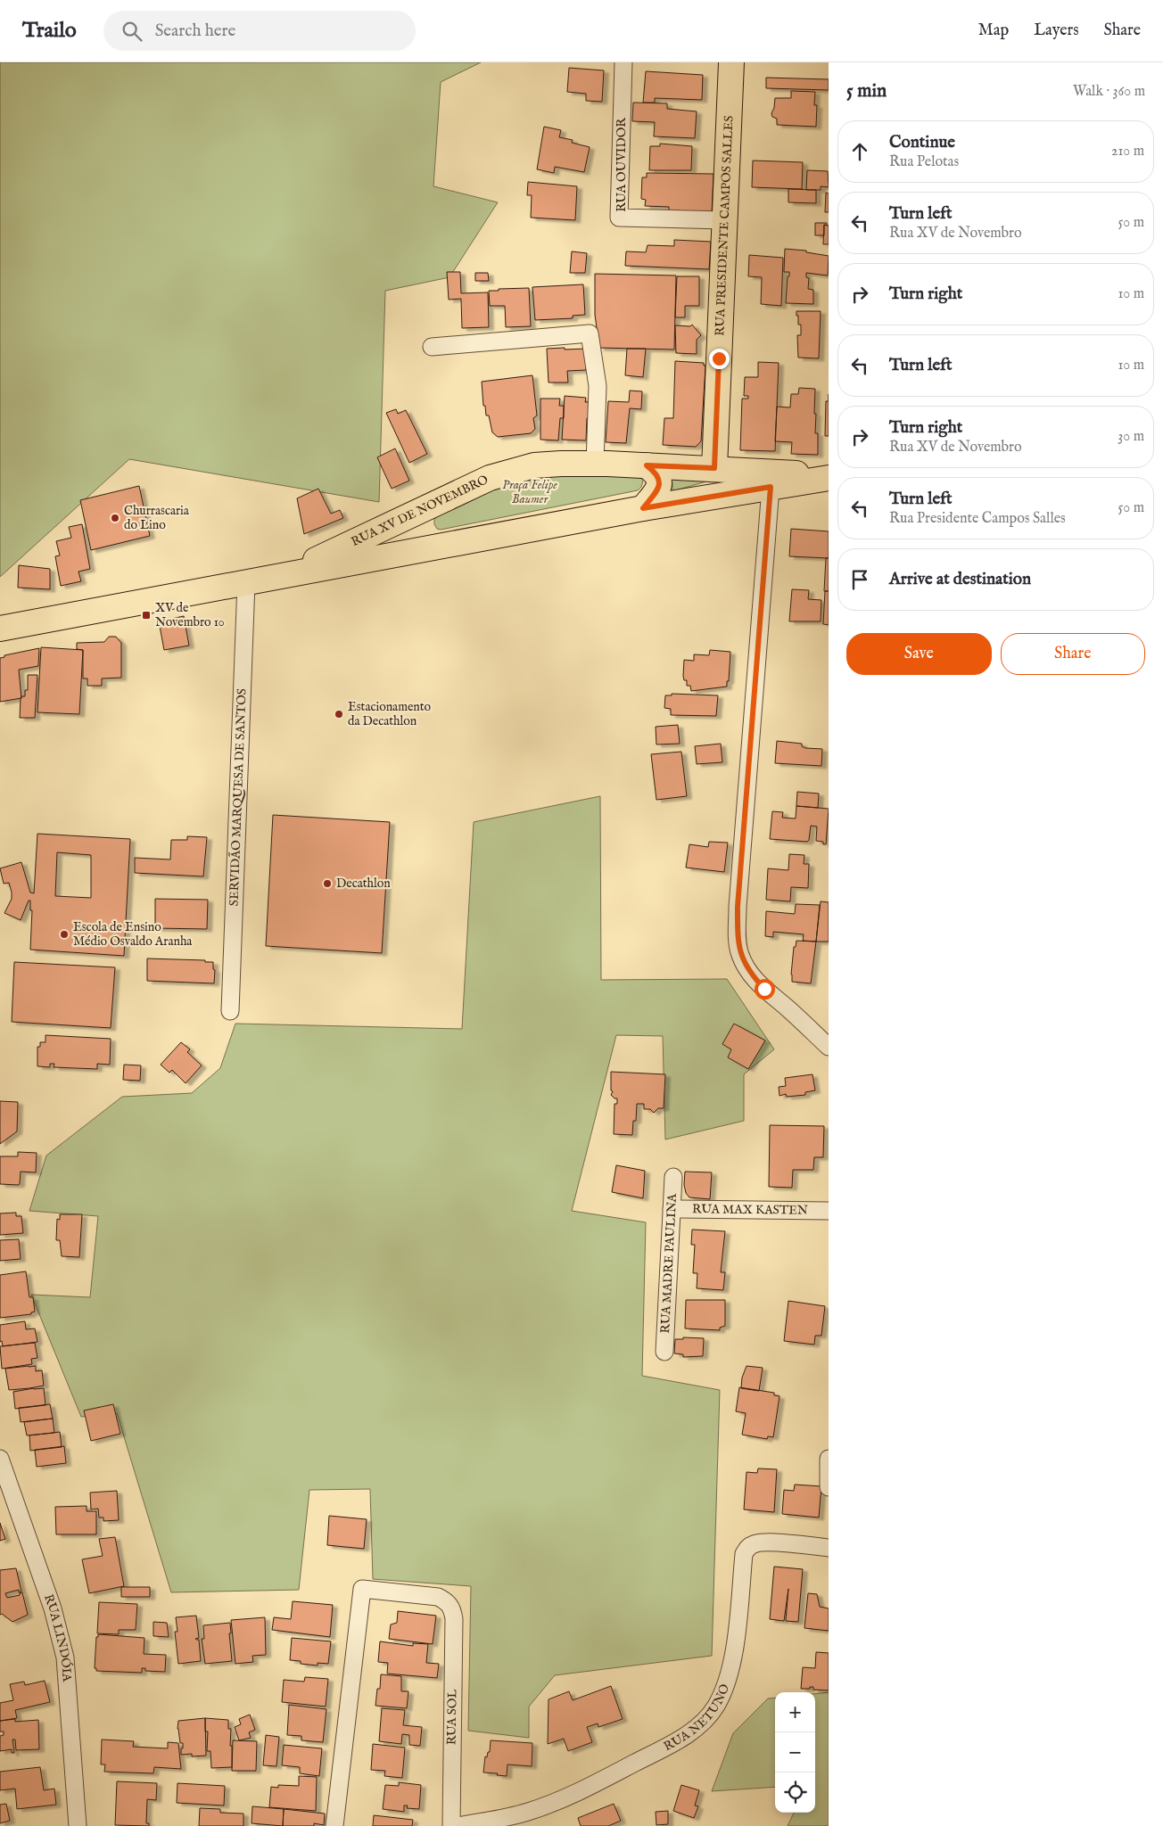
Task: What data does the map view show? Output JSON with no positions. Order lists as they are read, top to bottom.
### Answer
{
  "streets": {
    "main road": ["RUA PRESIDENTE CAMPOS SALLES", "RUA XV DE NOVEMBRO"],
    "street": [
      "RUA OUVIDOR",
      "SERVIDÃO MARQUESA DE SANTOS",
      "RUA MAX KASTEN",
      "RUA MADRE PAULINA",
      "RUA LINDÓIA",
      "RUA NETUNO",
      "RUA SOL"
    ]
  },
  "crossings": [
    ["RUA OUVIDOR", "RUA PRESIDENTE CAMPOS SALLES"],
    ["RUA PRESIDENTE CAMPOS SALLES", "RUA XV DE NOVEMBRO"],
    ["RUA XV DE NOVEMBRO", "SERVIDÃO MARQUESA DE SANTOS"],
    ["RUA MAX KASTEN", "RUA MADRE PAULINA"]
  ],
  "parks": ["Praça Felipe Baumer"],
  "places": {
    "other": [
      "Churrascaria do Lino",
      "Estacionamento da Decathlon",
      "Decathlon",
      "Escola de Ensino Médio Osvaldo Aranha"
    ],
    "transit": ["XV de Novembro 10"]
  },
  "page": {
    "header": "Trailo",
    "search": "Search here",
    "nav": ["Map", "Layers", "Share"],
    "heading": ["5 min", "Walk · 360 m"],
    "list": [
      ["Continue", "Rua Pelotas", "210 m"],
      ["Turn left", "Rua XV de Novembro", "50 m"],
      ["Turn right", "10 m"],
      ["Turn left", "10 m"],
      ["Turn right", "Rua XV de Novembro", "30 m"],
      ["Turn left", "Rua Presidente Campos Salles", "50 m"],
      "Arrive at destination"
    ],
    "buttons": ["Save", "Share"],
    "map_buttons": ["+", "−"]
  }
}
